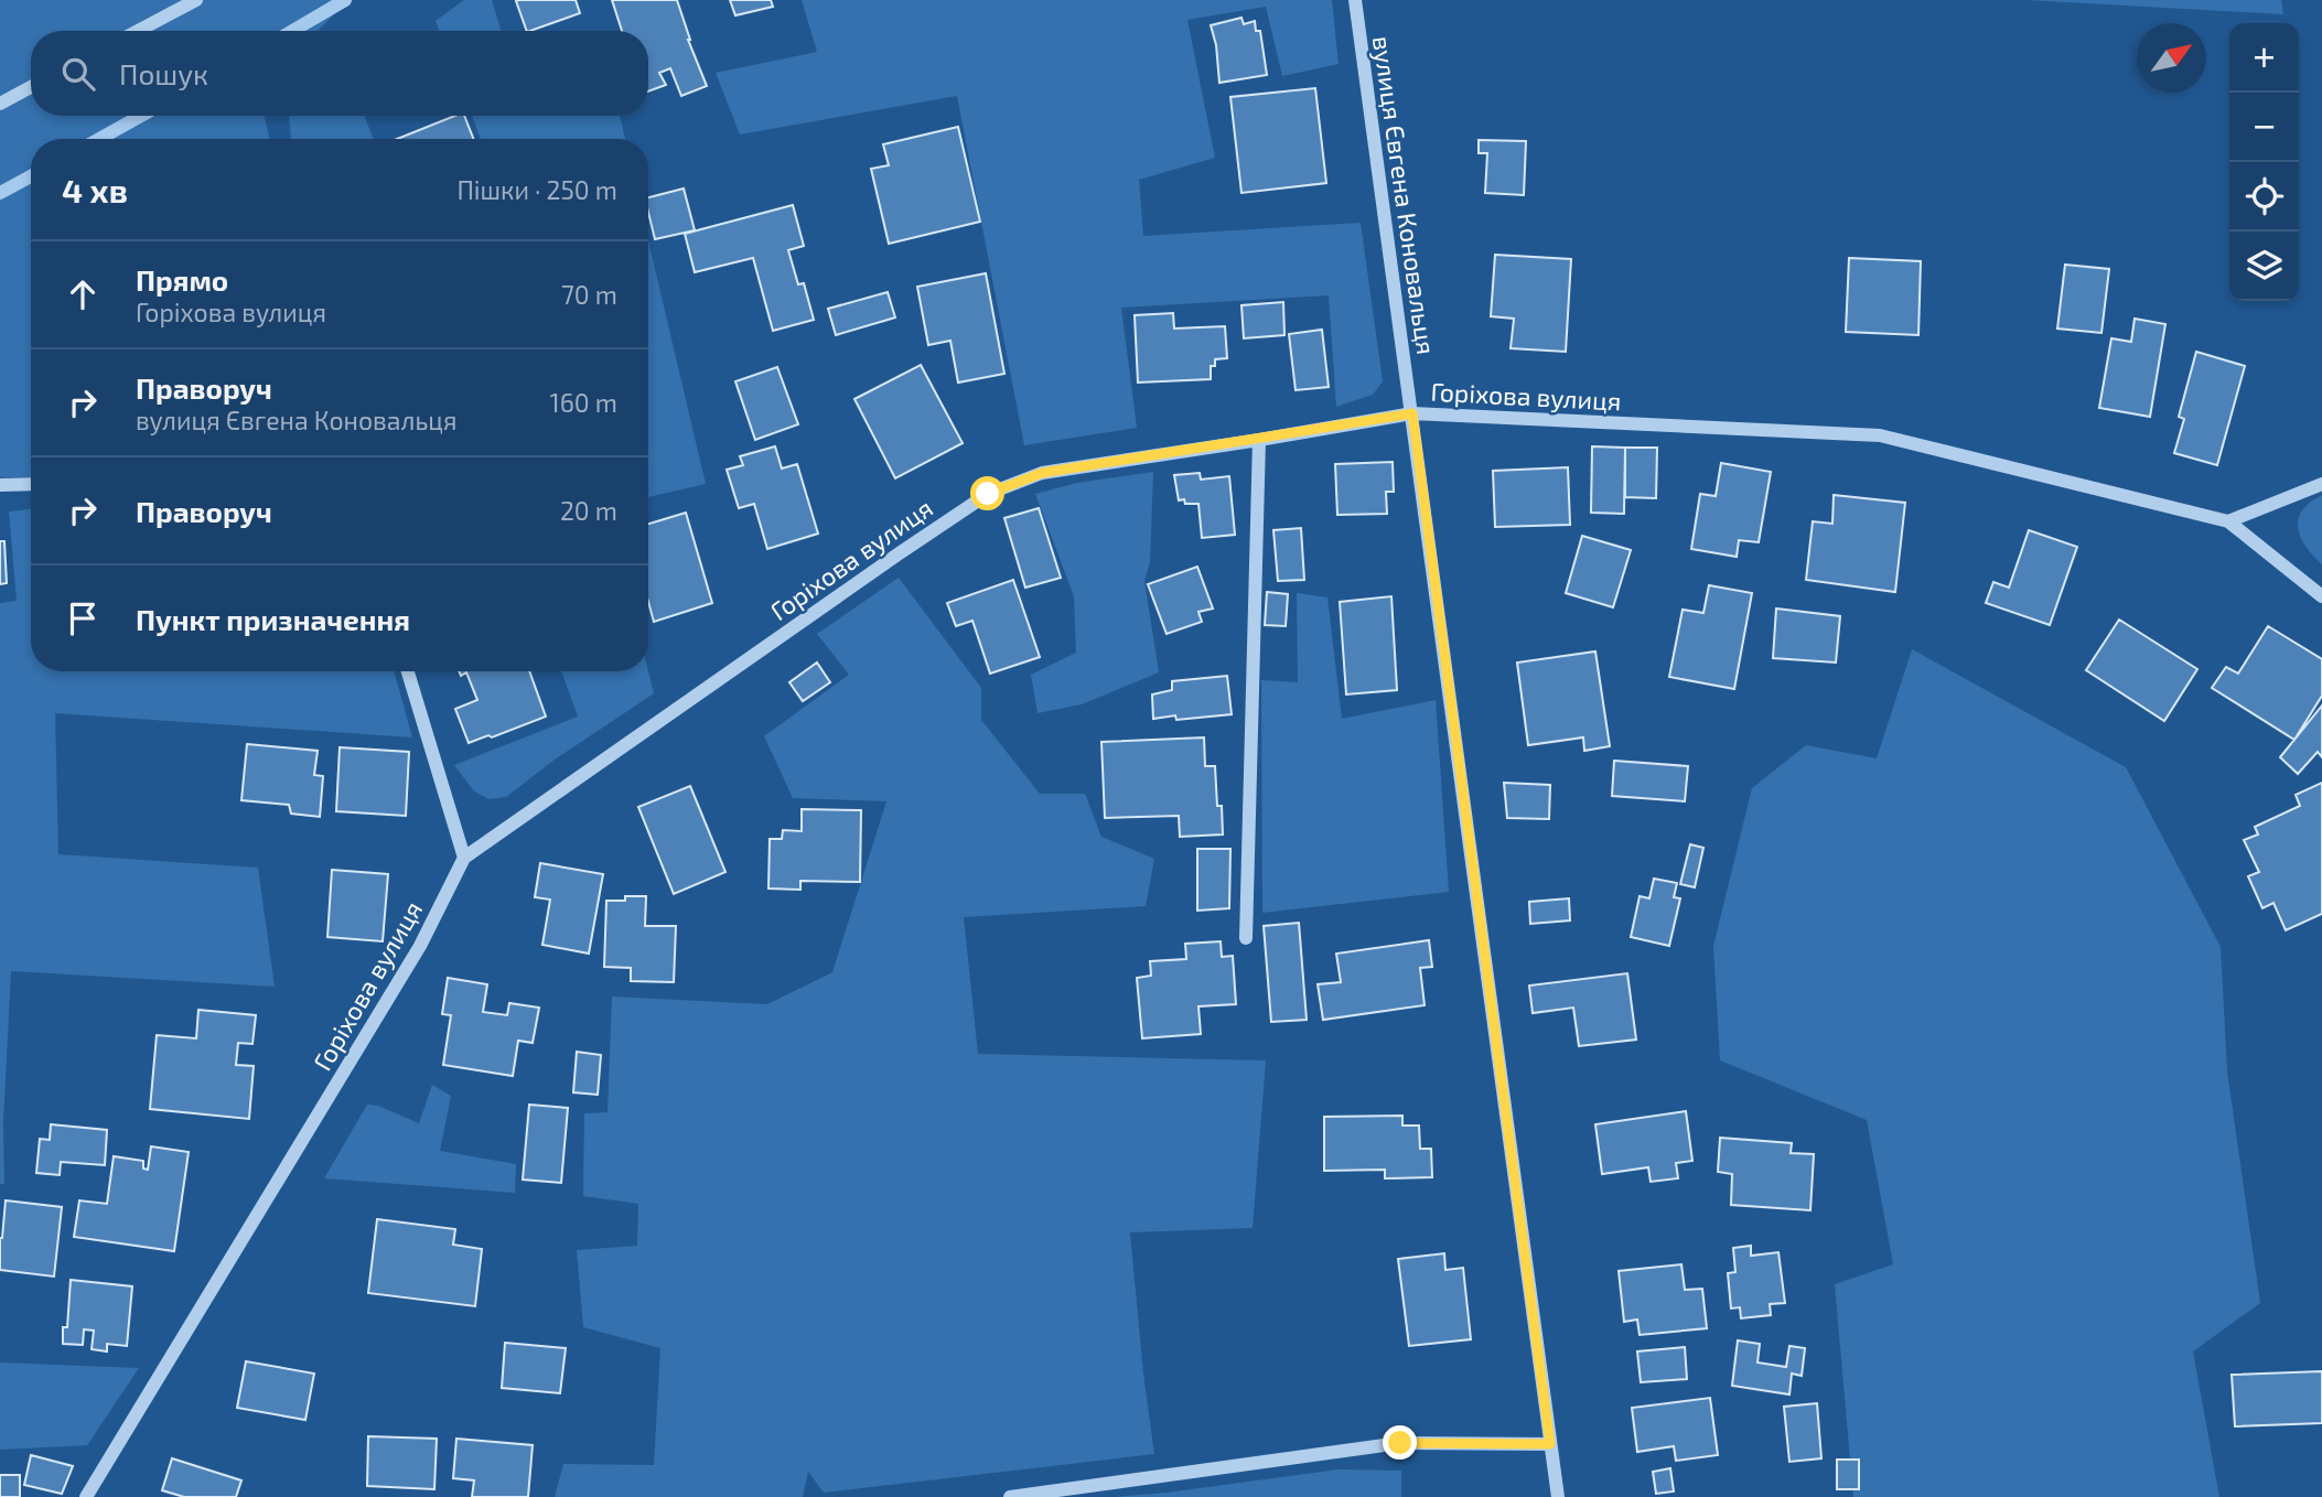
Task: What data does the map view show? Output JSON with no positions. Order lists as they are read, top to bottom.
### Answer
{
  "streets": {
    "street": ["вулиця Євгена Коновальця", "Горіхова вулиця"]
  },
  "crossings": [
    ["вулиця Євгена Коновальця", "Горіхова вулиця"]
  ],
  "north": "top right",
  "page": {
    "map_buttons": ["+", "−"],
    "search": "Пошук",
    "heading": ["4 хв", "Пішки · 250 m"],
    "list": [
      ["Прямо", "Горіхова вулиця", "70 m"],
      ["Праворуч", "вулиця Євгена Коновальця", "160 m"],
      ["Праворуч", "20 m"],
      "Пункт призначення"
    ]
  }
}
